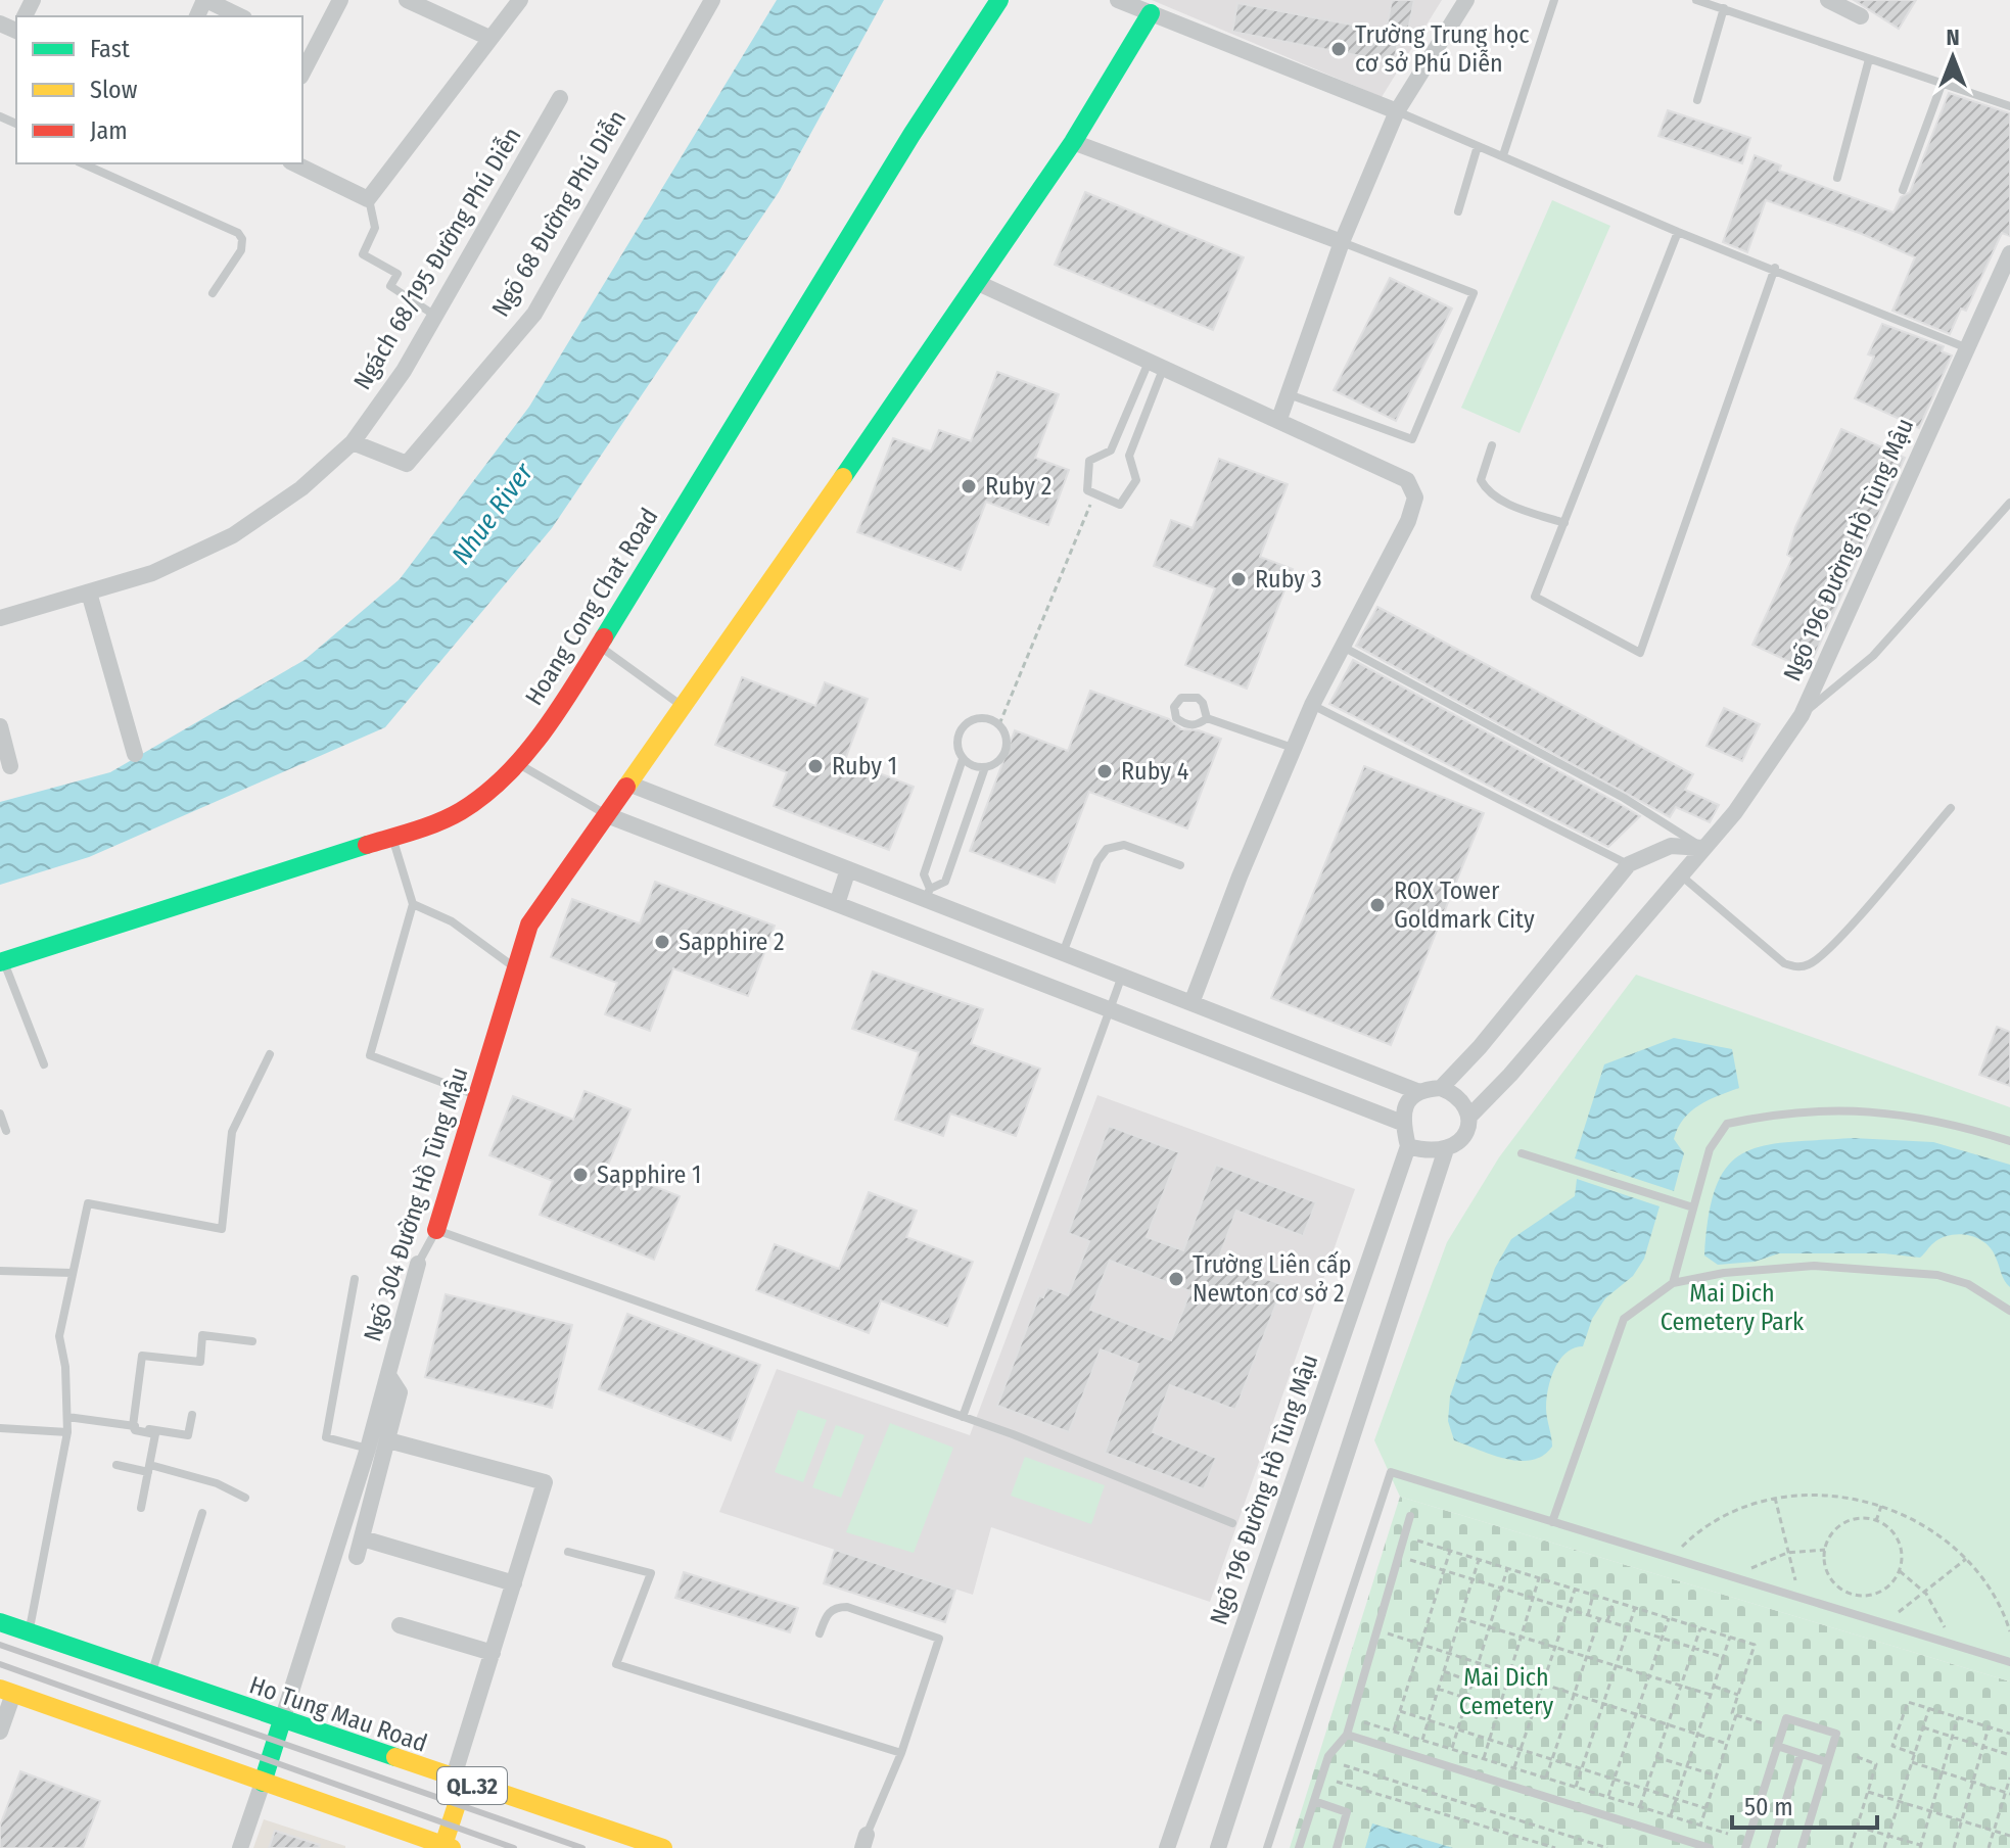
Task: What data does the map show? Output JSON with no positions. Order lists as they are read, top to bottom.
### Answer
{
  "streets": {
    "main road": [
      "Hoang Cong Chat Road",
      "Ngõ 304 Đường Hồ Tùng Mậu",
      "Ho Tung Mau Road",
      "QL.32"
    ],
    "street": ["Ngõ 68 Đường Phú Diễn", "Ngách 68/195 Đường Phú Diễn", "Ngõ 196 Đường Hồ Tùng Mậu"]
  },
  "crossings": [
    ["Ngõ 68 Đường Phú Diễn", "Ngách 68/195 Đường Phú Diễn"],
    ["Ngõ 304 Đường Hồ Tùng Mậu", "Ho Tung Mau Road"]
  ],
  "water": ["Nhue River"],
  "parks": ["Mai Dich Cemetery Park", "Mai Dich Cemetery"],
  "places": [
    "Trường Trung học cơ sở Phú Diễn",
    "Ruby 2",
    "Ruby 3",
    "Ruby 1",
    "Ruby 4",
    "ROX Tower Goldmark City",
    "Sapphire 2",
    "Sapphire 1",
    "Trường Liên cấp Newton cơ sở 2"
  ],
  "legend": ["Fast", "Slow", "Jam"],
  "scale_bar": "50 m",
  "north": "top"
}
